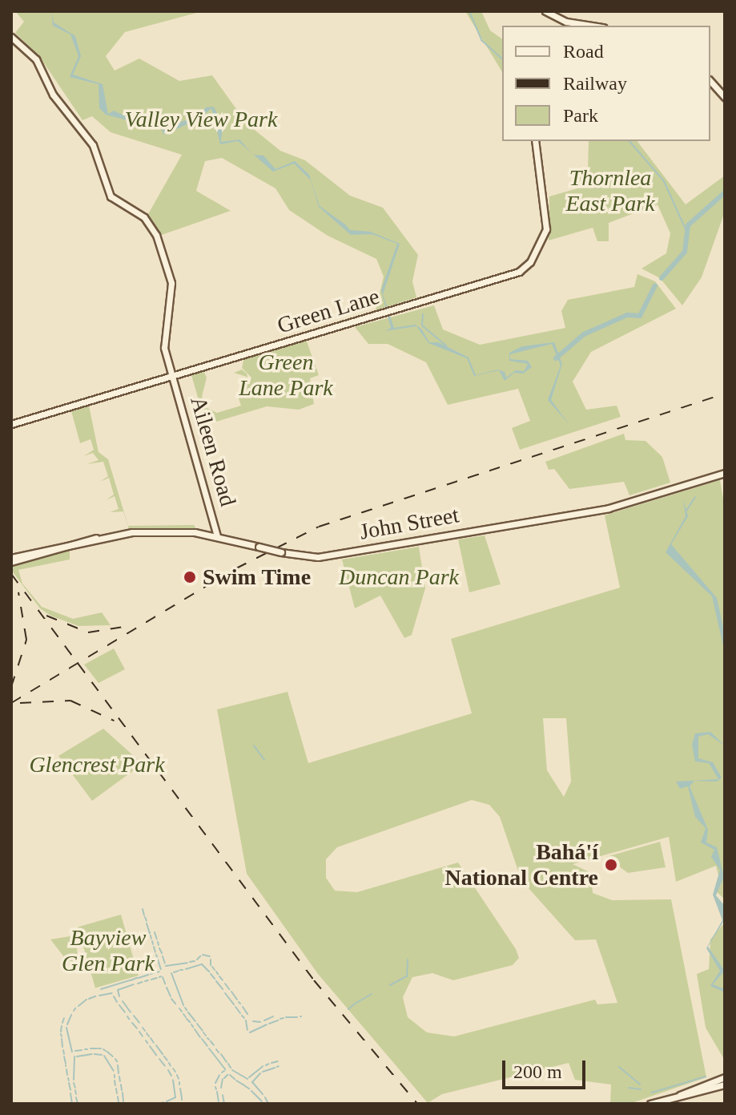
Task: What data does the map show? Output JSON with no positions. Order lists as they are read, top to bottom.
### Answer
{
  "streets": {
    "street": ["Green Lane", "Aileen Road", "John Street"]
  },
  "crossings": [
    ["Green Lane", "Aileen Road"],
    ["Aileen Road", "John Street"]
  ],
  "parks": [
    "Valley View Park",
    "Thornlea East Park",
    "Green Lane Park",
    "Duncan Park",
    "Glencrest Park",
    "Bayview Glen Park"
  ],
  "places": ["Swim Time", "Bahá'í National Centre"],
  "legend": ["Road", "Railway", "Park"],
  "scale_bar": "200 m"
}
